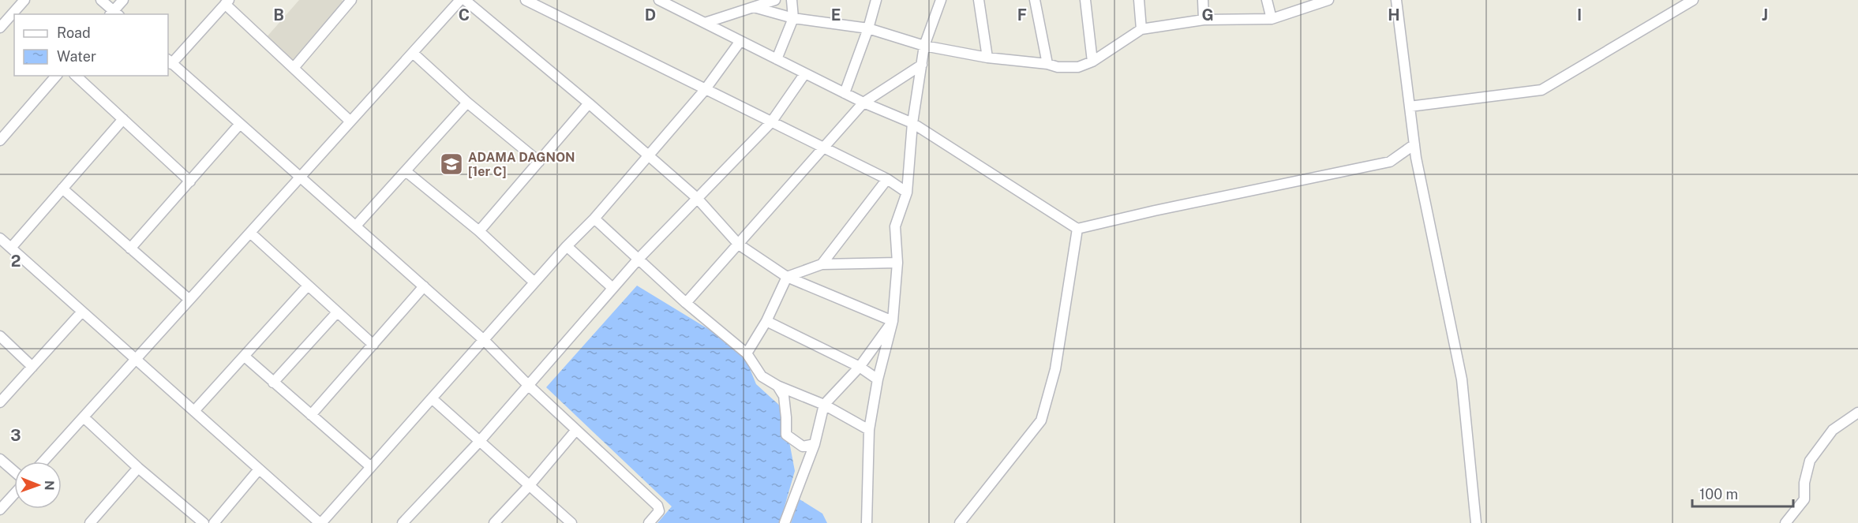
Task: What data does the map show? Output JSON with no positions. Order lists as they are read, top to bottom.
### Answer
{
  "places": {
    "school or university": ["ADAMA DAGNON [1er C]"]
  },
  "legend": ["Road", "Water"],
  "scale_bar": "100 m",
  "north": "right",
  "grid": {
    "columns": [
      "B",
      "C",
      "D",
      "E",
      "F",
      "G",
      "H",
      "I",
      "J"
    ],
    "rows": ["2", "3"]
  }
}
